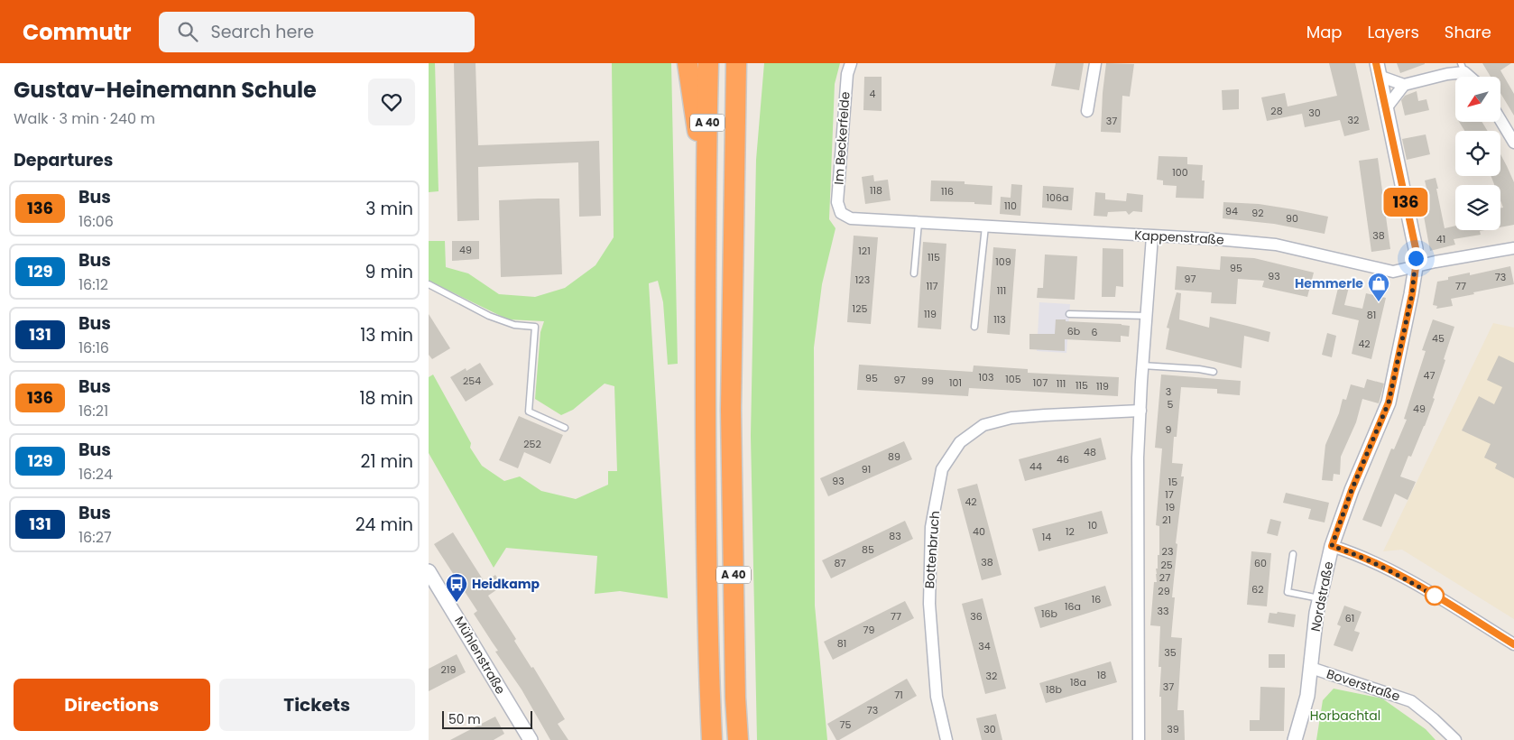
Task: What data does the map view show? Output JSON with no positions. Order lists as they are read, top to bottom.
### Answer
{
  "streets": {
    "highway": ["A 40"],
    "street": [
      "Im Beckerfelde",
      "Kappenstraße",
      "Bottenbruch",
      "Nordstraße",
      "Mühlenstraße",
      "Boverstraße"
    ]
  },
  "crossings": [
    ["Im Beckerfelde", "Kappenstraße"],
    ["Kappenstraße", "Nordstraße"],
    ["Nordstraße", "Boverstraße"]
  ],
  "parks": ["Horbachtal"],
  "places": {
    "shop": ["Hemmerle"],
    "bus stop": ["Heidkamp"]
  },
  "lines": ["bus line 136"],
  "house_numbers": [
    "4",
    "28",
    "30",
    "32",
    "37",
    "100",
    "118",
    "116",
    "106a",
    "110",
    "94",
    "92",
    "90",
    "38",
    "41",
    "49",
    "121",
    "115",
    "109",
    "95",
    "93",
    "73",
    "97",
    "123",
    "117",
    "77",
    "111",
    "125",
    "119",
    "81",
    "113",
    "6b",
    "6",
    "45",
    "42",
    "47",
    "103",
    "95",
    "105",
    "97",
    "254",
    "99",
    "101",
    "107",
    "111",
    "115",
    "119",
    "3",
    "5",
    "49",
    "9",
    "252",
    "48",
    "89",
    "46",
    "44",
    "91",
    "93",
    "15",
    "17",
    "42",
    "19",
    "21",
    "10",
    "40",
    "12",
    "83",
    "14",
    "85",
    "23",
    "38",
    "87",
    "60",
    "25",
    "27",
    "62",
    "29",
    "16",
    "16a",
    "33",
    "16b",
    "77",
    "36",
    "61",
    "79",
    "81",
    "34",
    "35",
    "219",
    "18",
    "32",
    "18a",
    "37",
    "18b",
    "71",
    "73",
    "75",
    "30",
    "39"
  ],
  "scale_bar": "50 m",
  "north": "bottom left",
  "page": {
    "header": "Commutr",
    "search": "Search here",
    "nav": ["Map", "Layers", "Share"],
    "heading": [
      ["Gustav-Heinemann Schule", "Walk · 3 min · 240 m"],
      "Departures"
    ],
    "on_map": "136",
    "list": [
      {
        "mark": "136",
        "name": "Bus",
        "note": "16:06",
        "value": "3 min"
      },
      {
        "mark": "129",
        "name": "Bus",
        "note": "16:12",
        "value": "9 min"
      },
      {
        "mark": "131",
        "name": "Bus",
        "note": "16:16",
        "value": "13 min"
      },
      {
        "mark": "136",
        "name": "Bus",
        "note": "16:21",
        "value": "18 min"
      },
      {
        "mark": "129",
        "name": "Bus",
        "note": "16:24",
        "value": "21 min"
      },
      {
        "mark": "131",
        "name": "Bus",
        "note": "16:27",
        "value": "24 min"
      }
    ],
    "buttons": ["Directions", "Tickets"],
    "scale": "50 m"
  }
}
